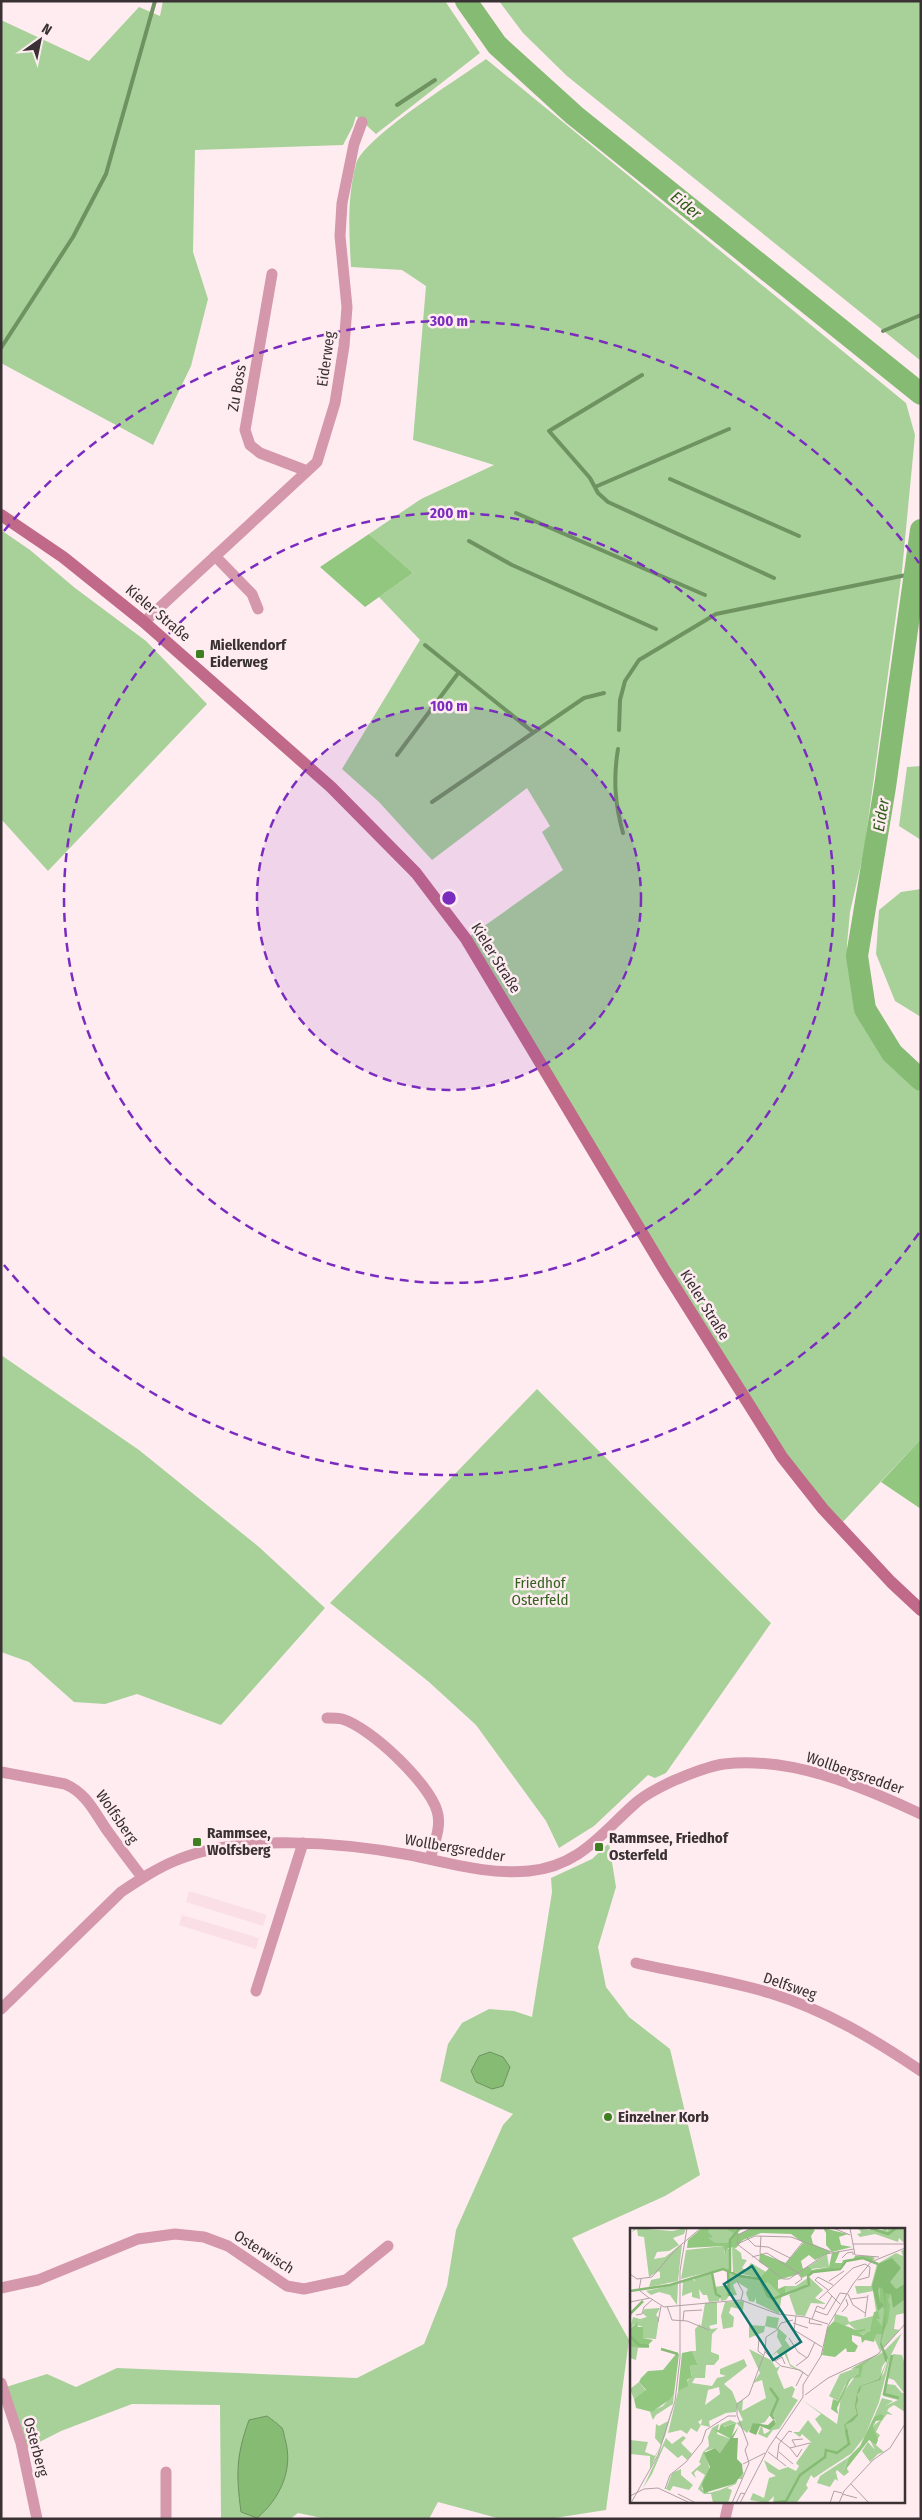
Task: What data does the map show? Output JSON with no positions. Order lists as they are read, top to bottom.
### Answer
{
  "streets": {
    "street": [
      "Eiderweg",
      "Zu Boss",
      "Kieler Straße",
      "Wollbergsredder",
      "Wolfsberg",
      "Delfsweg",
      "Osterwisch",
      "Osterberg"
    ]
  },
  "crossings": [
    ["Eiderweg", "Zu Boss"],
    ["Eiderweg", "Kieler Straße"],
    ["Wollbergsredder", "Wolfsberg"]
  ],
  "water": ["Eider"],
  "parks": ["Friedhof Osterfeld"],
  "places": {
    "transit": ["Mielkendorf Eiderweg", "Rammsee, Wolfsberg", "Rammsee, Friedhof Osterfeld"],
    "other": ["Einzelner Korb"]
  },
  "north": "top right",
  "rings": ["300 m", "200 m", "100 m"]
}
